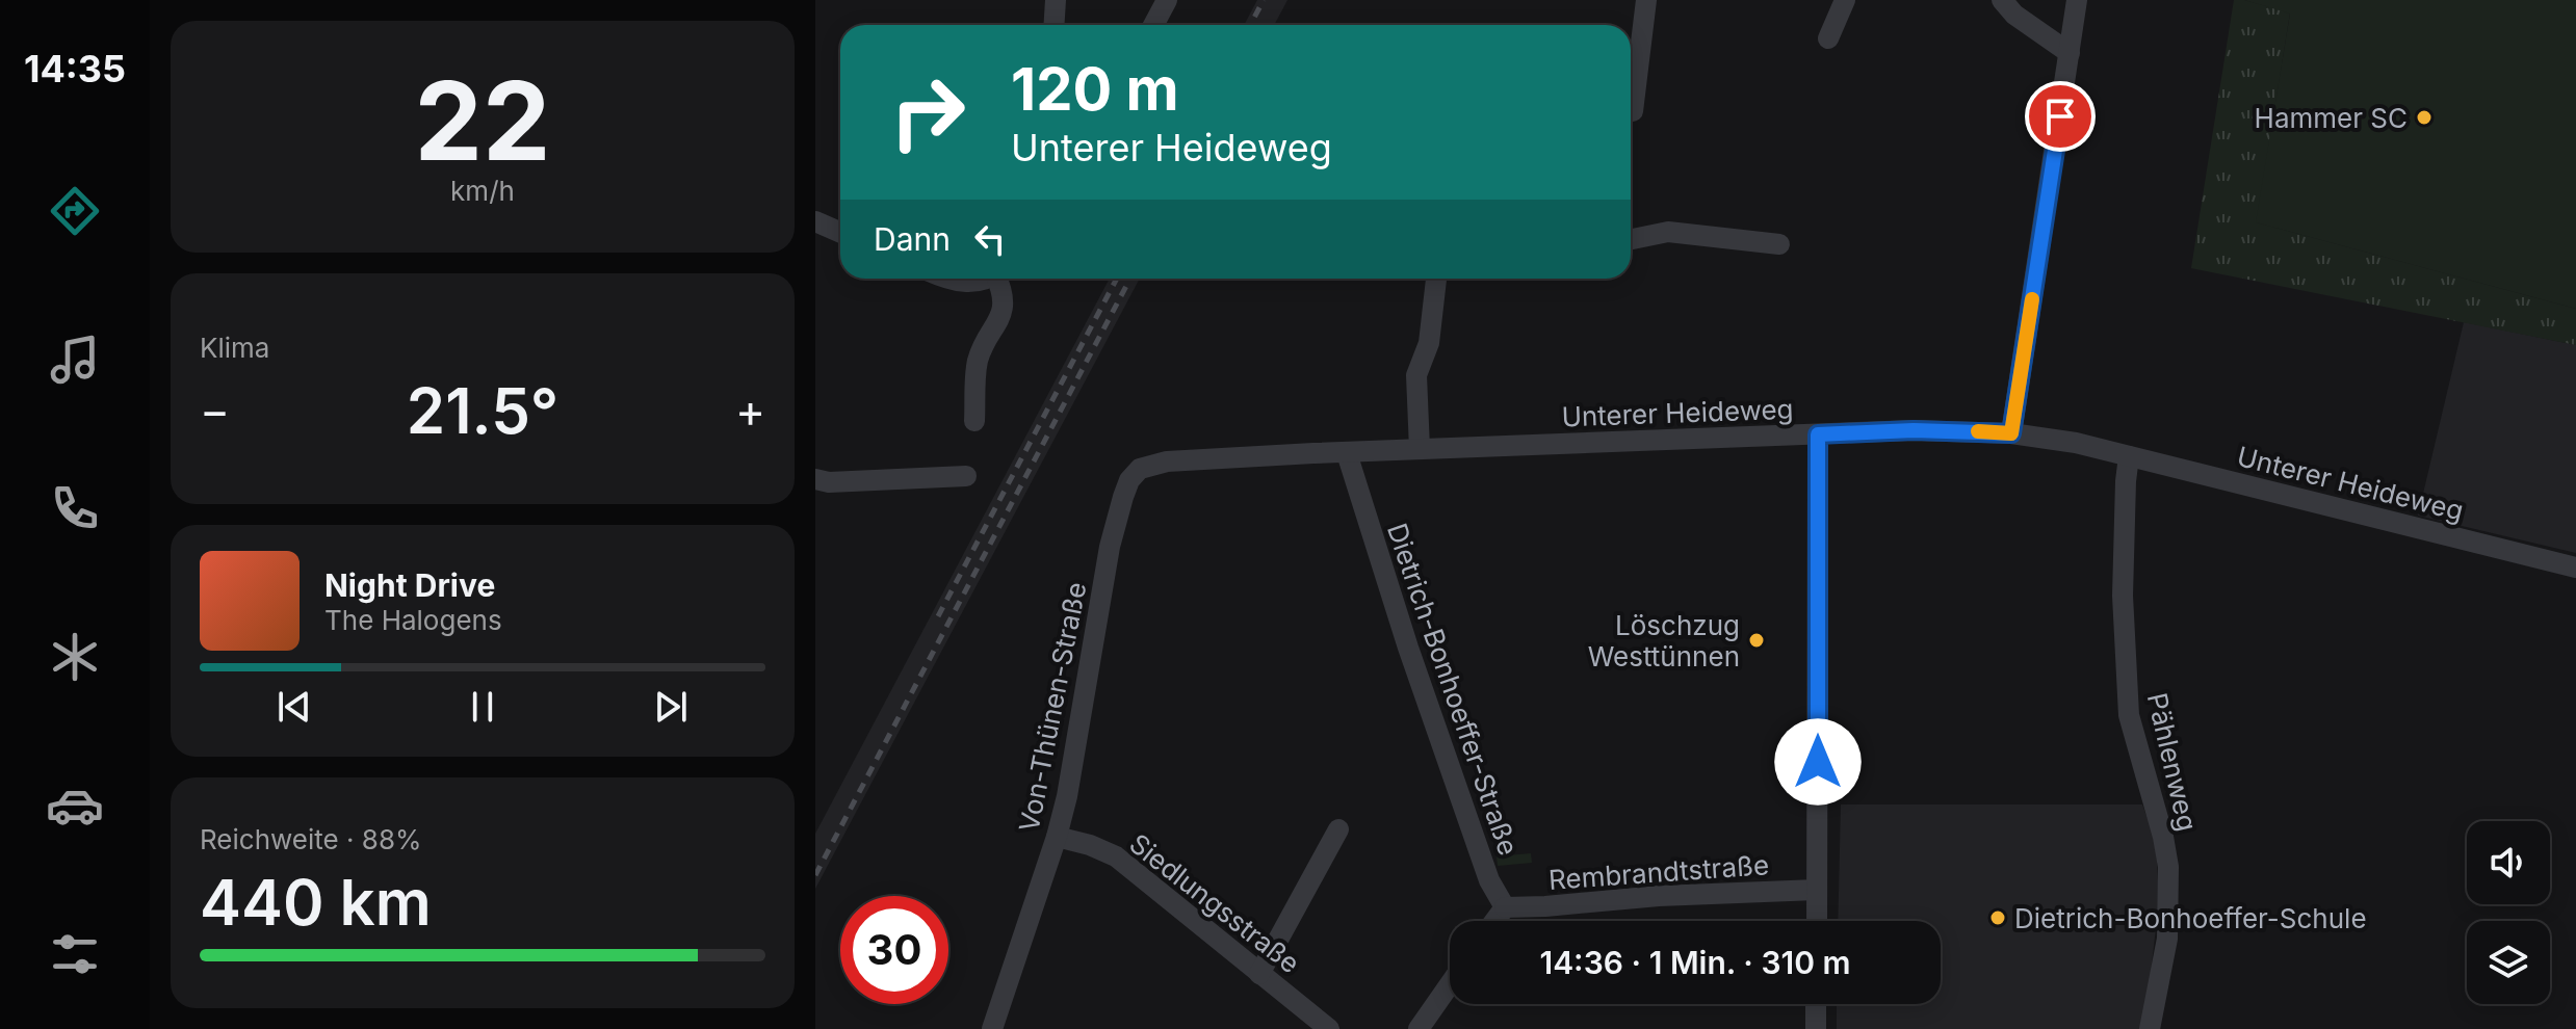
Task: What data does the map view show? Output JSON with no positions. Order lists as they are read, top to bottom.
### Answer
{
  "streets": {
    "street": [
      "Unterer Heideweg",
      "Dietrich-Bonhoeffer-Straße",
      "Von-Thünen-Straße",
      "Pählenweg",
      "Rembrandtstraße",
      "Siedlungsstraße"
    ]
  },
  "crossings": [
    ["Unterer Heideweg", "Dietrich-Bonhoeffer-Straße"],
    ["Unterer Heideweg", "Von-Thünen-Straße"],
    ["Unterer Heideweg", "Pählenweg"],
    ["Dietrich-Bonhoeffer-Straße", "Rembrandtstraße"],
    ["Von-Thünen-Straße", "Siedlungsstraße"]
  ],
  "places": ["Hammer SC", "Löschzug Westtünnen", "Dietrich-Bonhoeffer-Schule"],
  "page": {
    "tabs": "14:35",
    "tile": [
      ["22", "km/h"],
      "Klima",
      ["Reichweite · 88%", "440 km"]
    ],
    "turn": ["120 m", "Unterer Heideweg"],
    "then": "Dann",
    "heat": ["−", "21.5°", "+"],
    "song": ["Night Drive", "The Halogens"],
    "limit": "30",
    "trip": "14:36 · 1 Min. · 310 m"
  }
}
